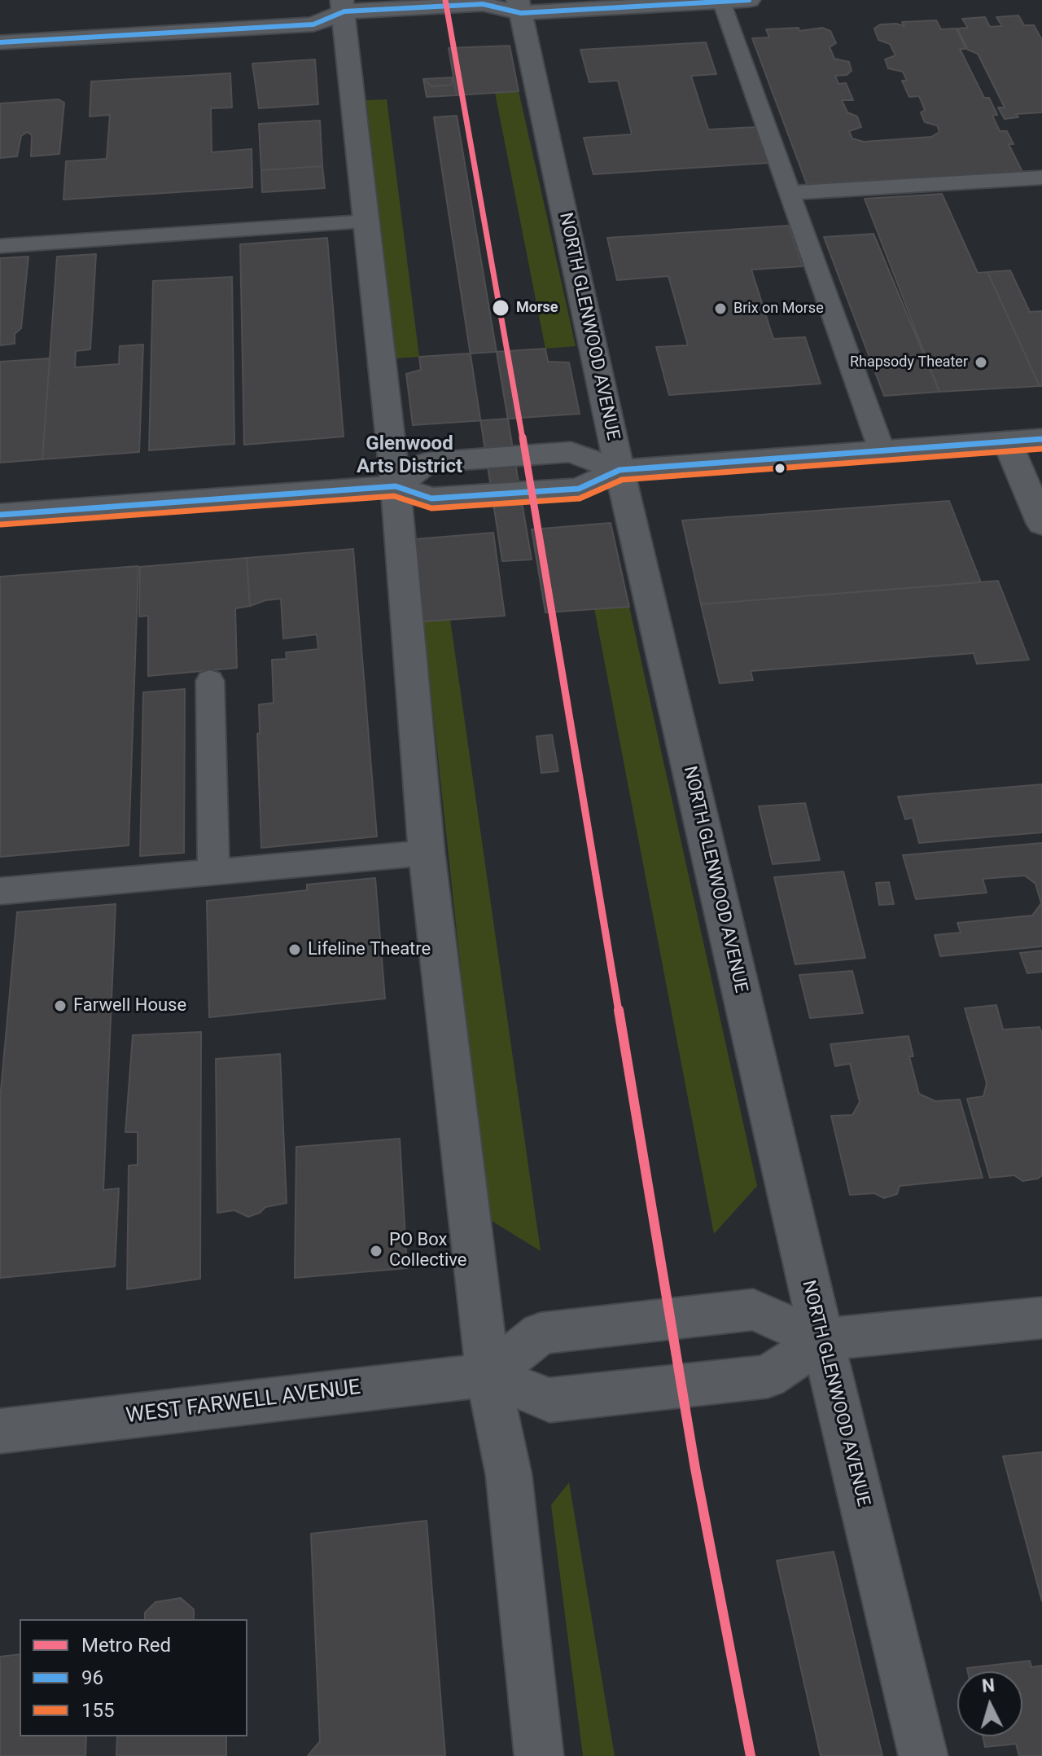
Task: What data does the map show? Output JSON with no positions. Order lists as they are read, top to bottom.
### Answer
{
  "streets": {
    "street": ["NORTH GLENWOOD AVENUE", "WEST FARWELL AVENUE"]
  },
  "crossings": [
    ["NORTH GLENWOOD AVENUE", "WEST FARWELL AVENUE"]
  ],
  "districts": ["Glenwood Arts District"],
  "places": [
    "Morse",
    "Brix on Morse",
    "Rhapsody Theater",
    "Lifeline Theatre",
    "Farwell House",
    "PO Box Collective"
  ],
  "lines": ["metro line Red", "transit line 96", "transit line 155"],
  "legend": ["Metro Red", "96", "155"],
  "north": "top"
}
